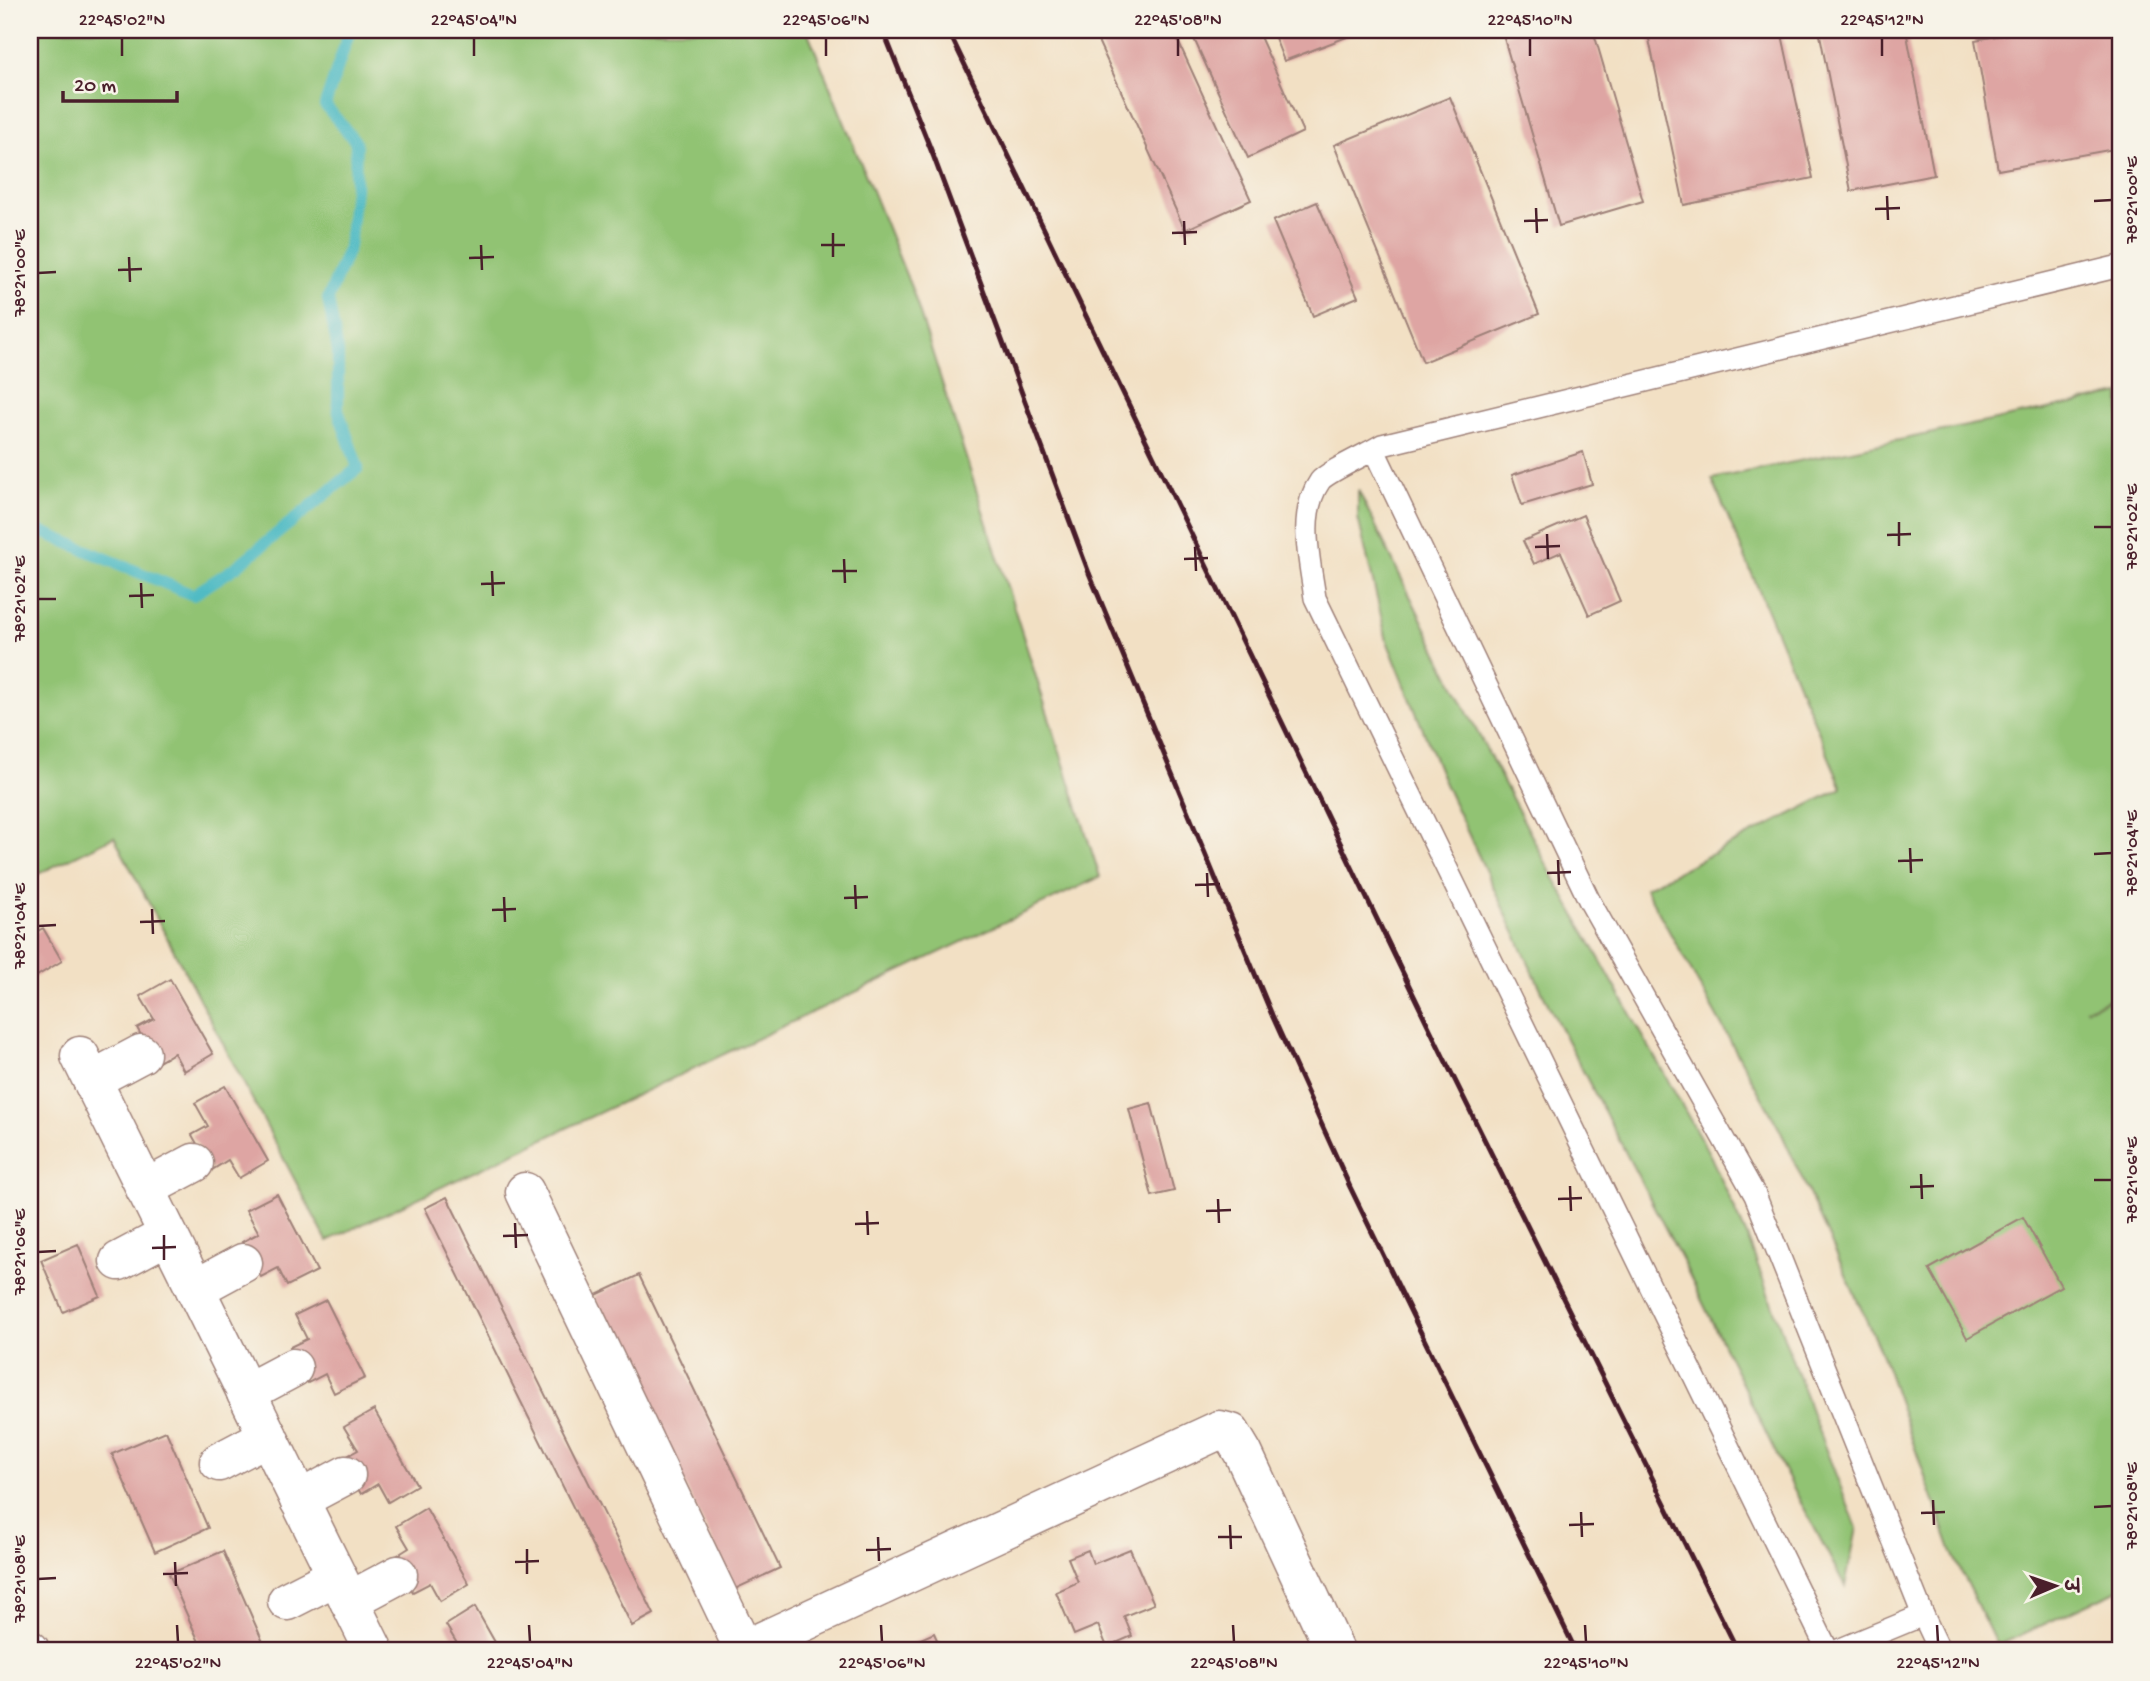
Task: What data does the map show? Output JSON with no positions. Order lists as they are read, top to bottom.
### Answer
{
  "scale_bar": "20 m",
  "north": "right",
  "coordinates": [
    "22°45'02\"N",
    "22°45'04\"N",
    "22°45'06\"N",
    "22°45'08\"N",
    "22°45'10\"N",
    "22°45'12\"N",
    "78°21'00\"E",
    "78°21'02\"E",
    "78°21'04\"E",
    "78°21'06\"E",
    "78°21'08\"E"
  ]
}
